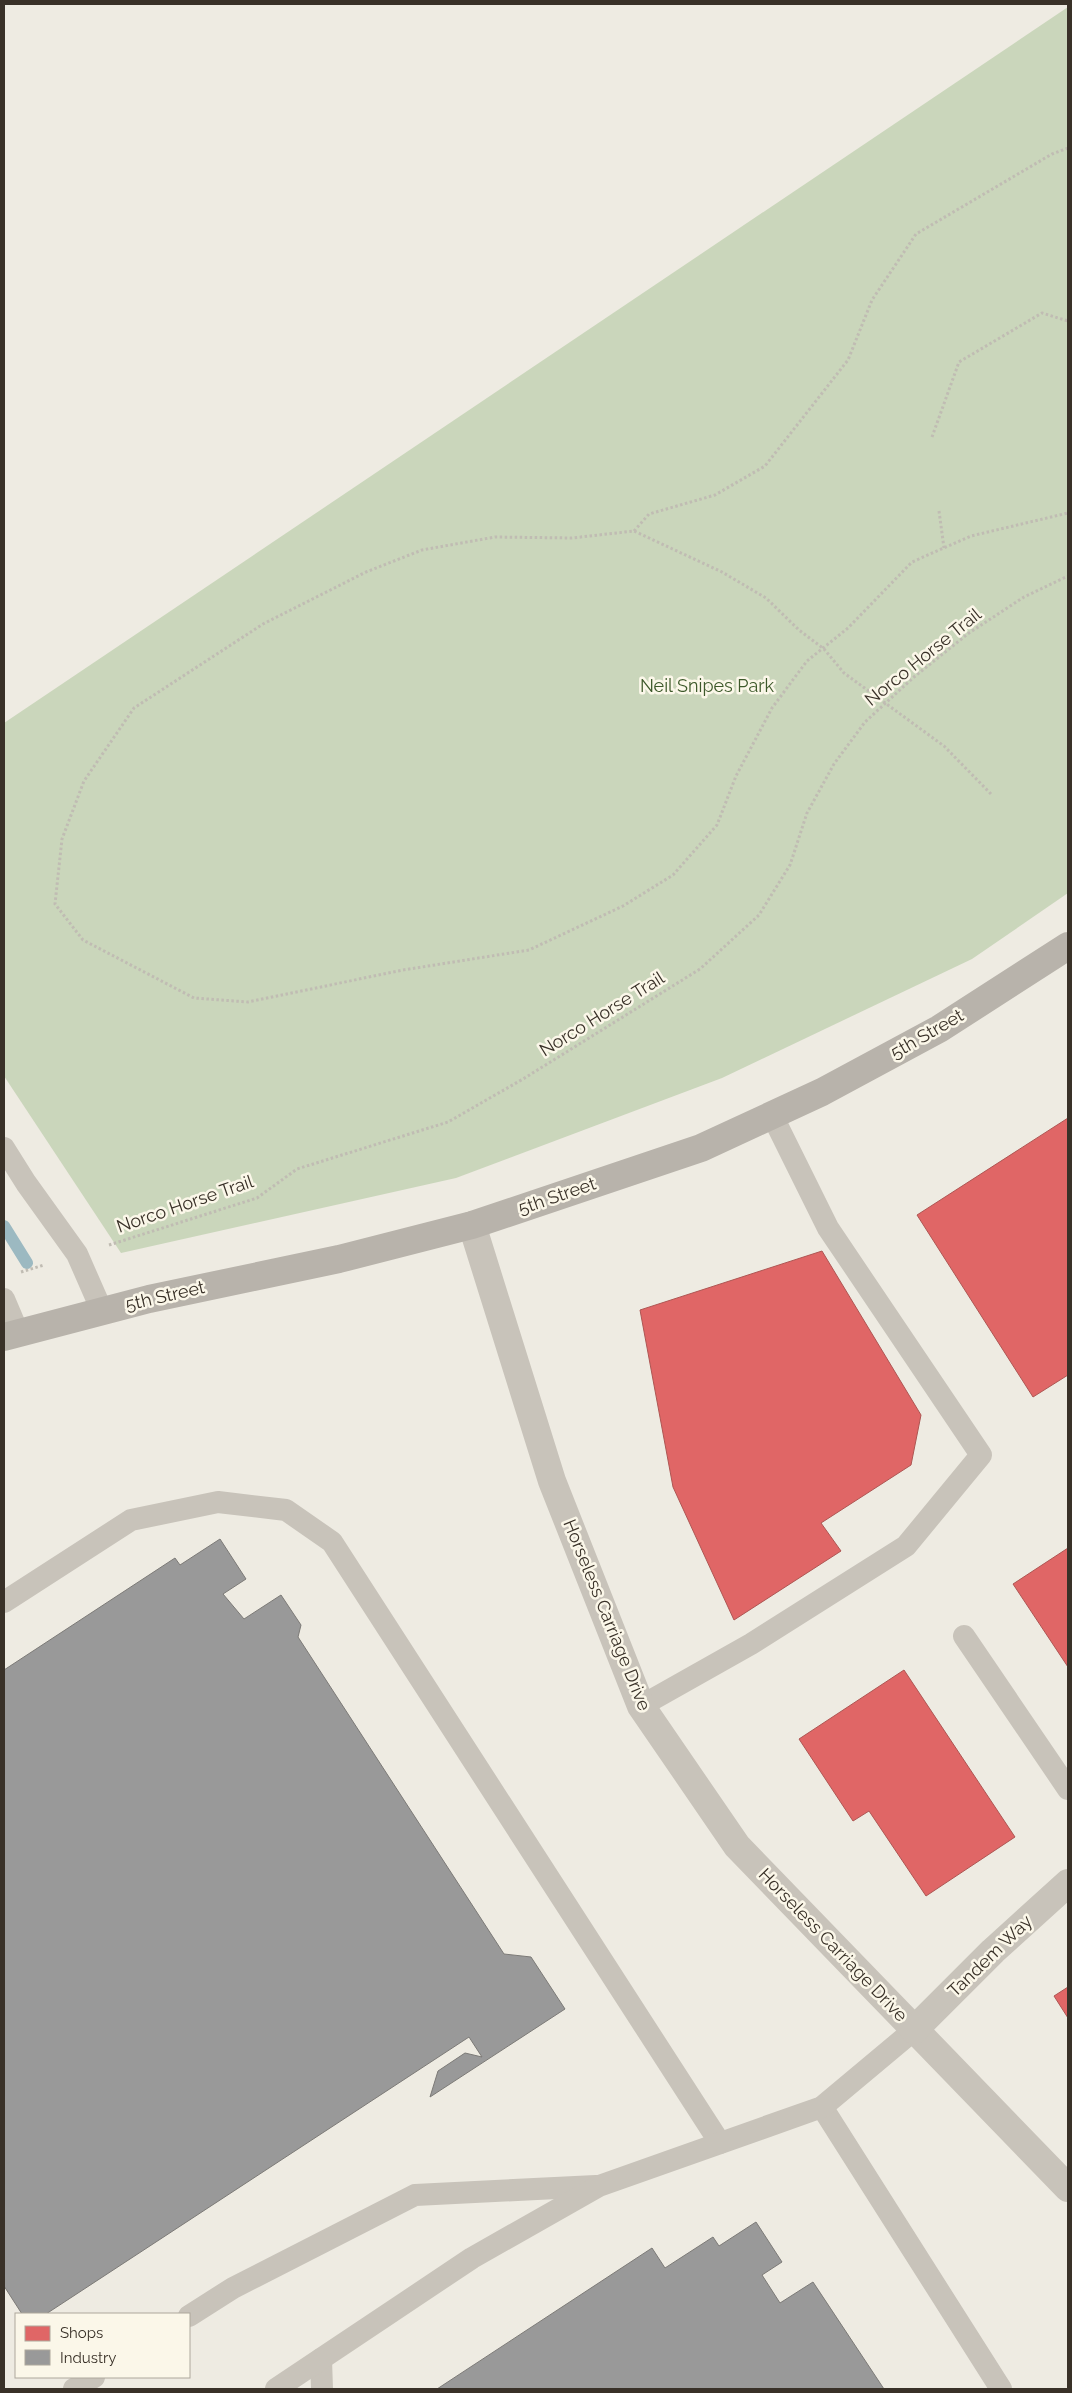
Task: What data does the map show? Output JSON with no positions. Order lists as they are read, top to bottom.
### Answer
{
  "streets": {
    "street": ["5th Street", "Horseless Carriage Drive", "Tandem Way"],
    "path": ["Norco Horse Trail"]
  },
  "crossings": [
    ["5th Street", "Horseless Carriage Drive"],
    ["Horseless Carriage Drive", "Tandem Way"]
  ],
  "parks": ["Neil Snipes Park"],
  "legend": ["Shops", "Industry"]
}
